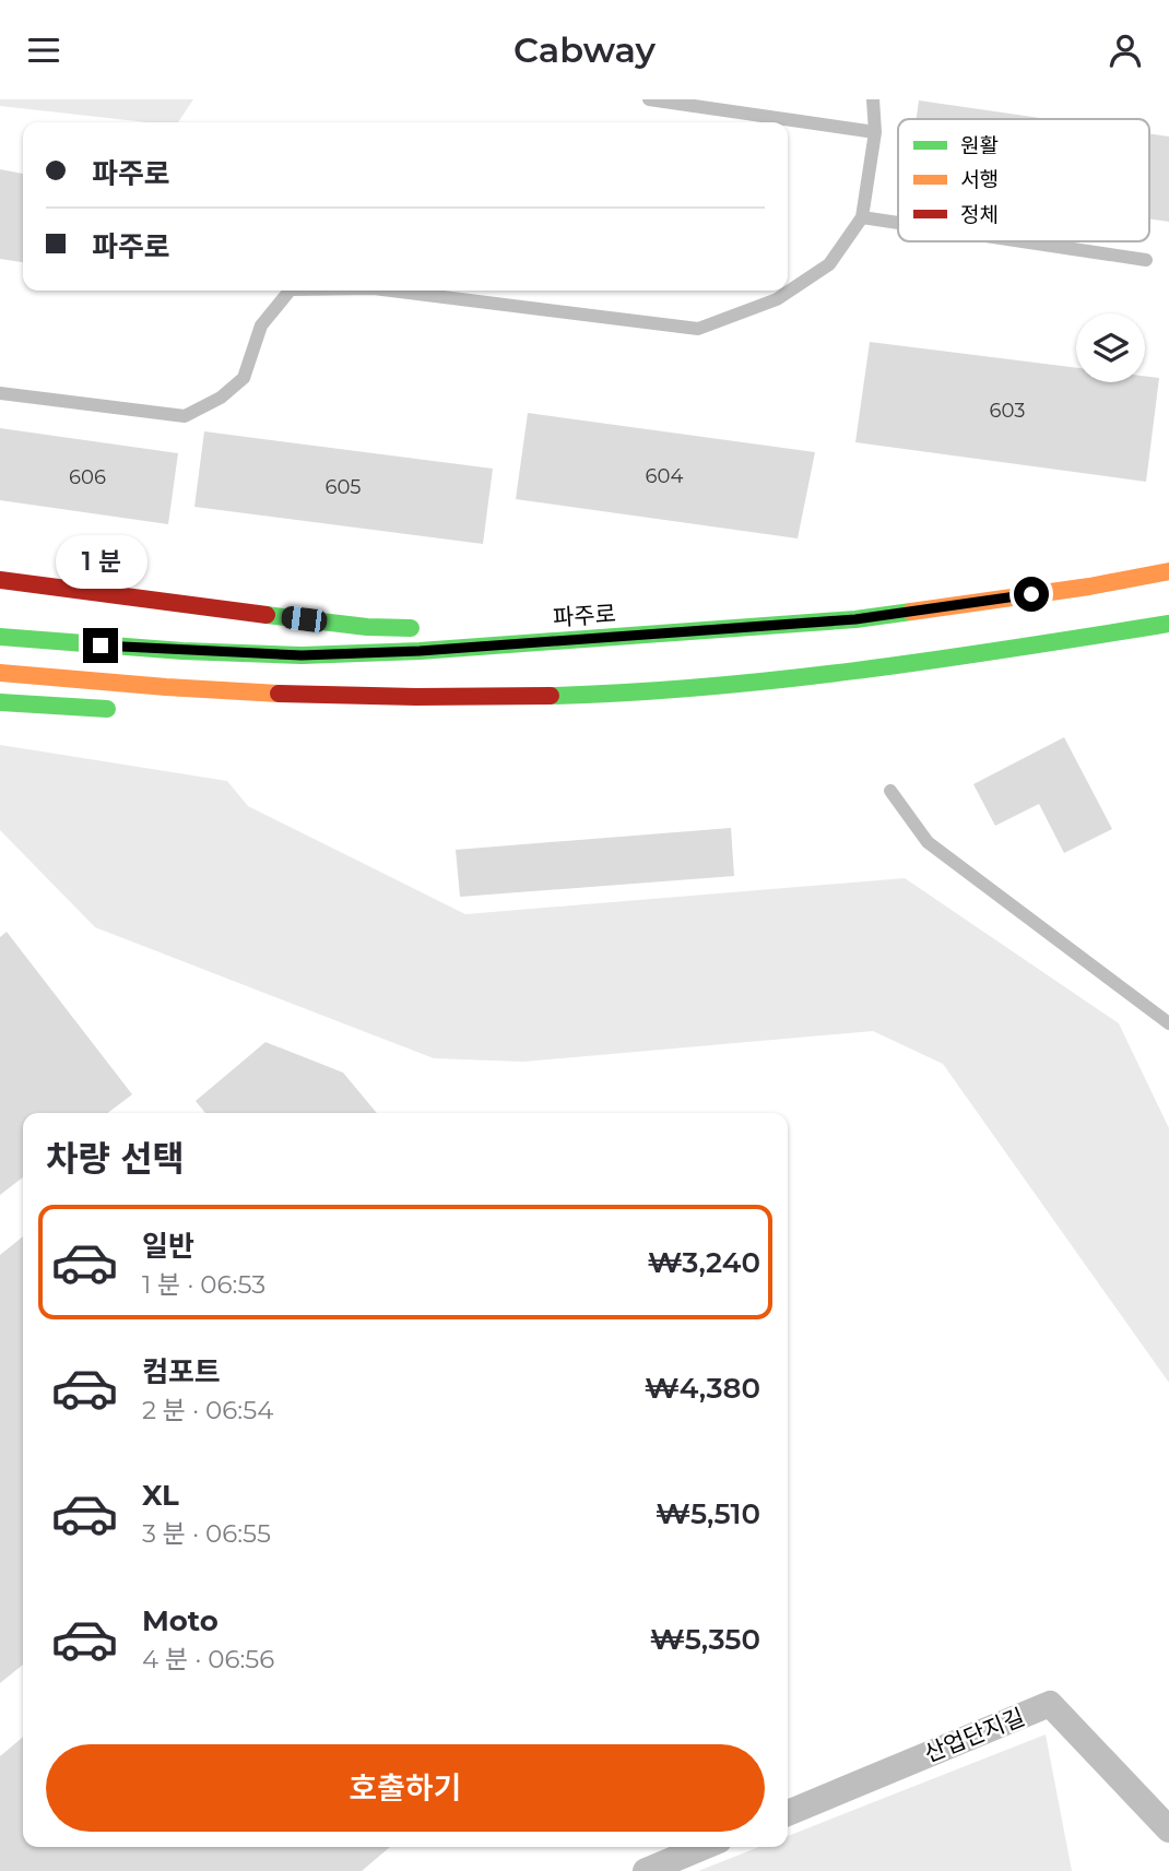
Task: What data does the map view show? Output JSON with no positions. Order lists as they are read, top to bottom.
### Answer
{
  "streets": {
    "main road": ["파주로"],
    "street": ["산업단지길"]
  },
  "house_numbers": [
    "603",
    "604",
    "606",
    "605"
  ],
  "legend": ["원활", "서행", "정체"],
  "page": {
    "header": "Cabway",
    "banner": ["파주로", "파주로"],
    "bubble": "1 분",
    "heading": "차량 선택",
    "list": [
      {
        "name": "일반",
        "note": "1 분 · 06:53",
        "value": "₩3,240"
      },
      {
        "name": "컴포트",
        "note": "2 분 · 06:54",
        "value": "₩4,380"
      },
      {
        "name": "XL",
        "note": "3 분 · 06:55",
        "value": "₩5,510"
      },
      {
        "name": "Moto",
        "note": "4 분 · 06:56",
        "value": "₩5,350"
      }
    ],
    "buttons": "호출하기"
  }
}
